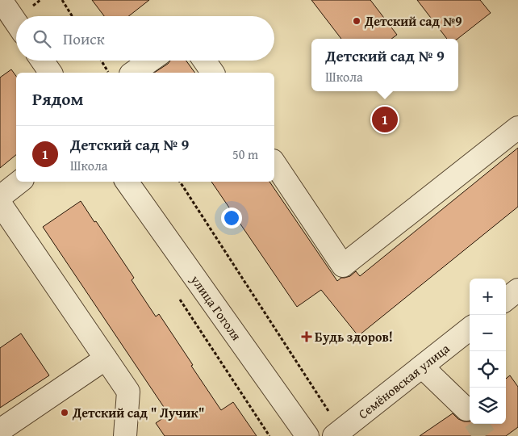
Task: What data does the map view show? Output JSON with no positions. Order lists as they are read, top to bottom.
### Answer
{
  "streets": {
    "street": ["улица Гоголя", "Семёновская улица"]
  },
  "places": {
    "other": ["Детский сад №9", "Детский сад \" Лучик\""],
    "health": ["Будь здоров!"]
  },
  "page": {
    "search": "Поиск",
    "popup": ["Детский сад № 9", "Школа"],
    "heading": "Рядом",
    "pins": "1",
    "list": [
      {
        "mark": "1",
        "name": "Детский сад № 9",
        "note": "Школа",
        "value": "50 m"
      }
    ],
    "map_buttons": ["+", "−"]
  }
}
